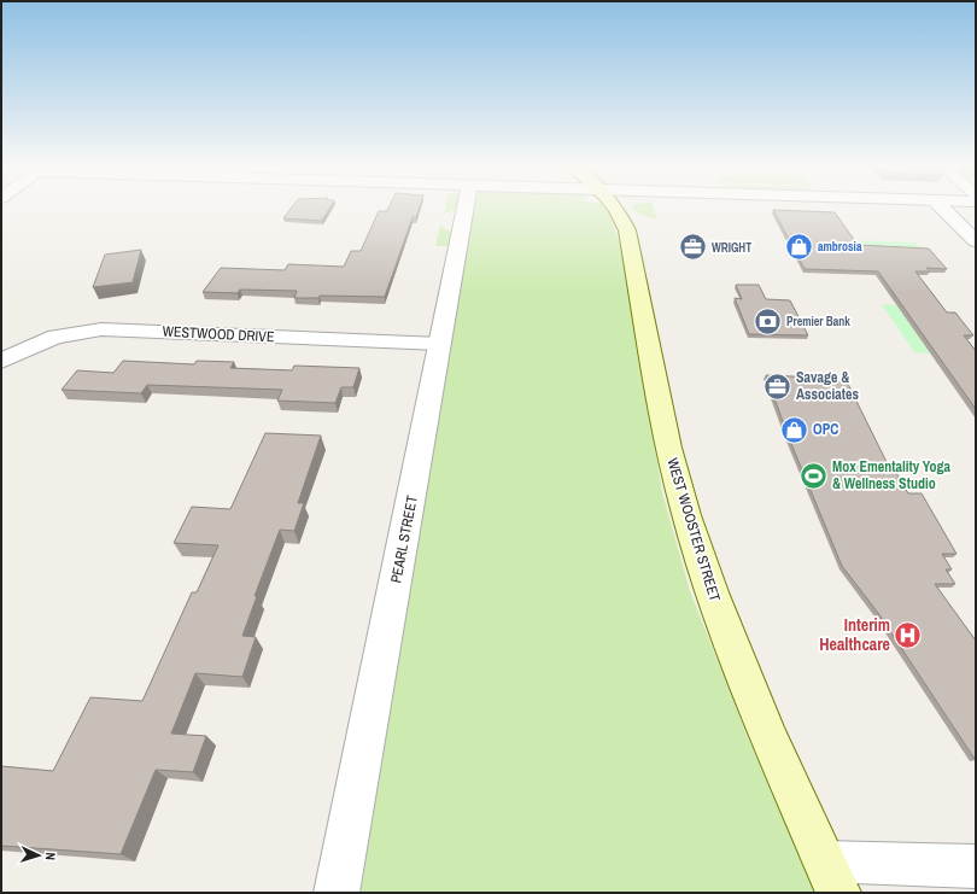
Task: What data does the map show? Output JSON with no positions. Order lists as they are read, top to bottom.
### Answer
{
  "streets": {
    "main road": ["WEST WOOSTER STREET"],
    "street": ["WESTWOOD DRIVE", "PEARL STREET"]
  },
  "crossings": [
    ["WESTWOOD DRIVE", "PEARL STREET"]
  ],
  "places": {
    "shop": ["ambrosia", "OPC"],
    "office": ["WRIGHT", "Savage & Associates"],
    "bank": ["Premier Bank"],
    "sports": ["Mox Ementality Yoga & Wellness Studio"],
    "hospital": ["Interim Healthcare"]
  },
  "north": "right"
}
